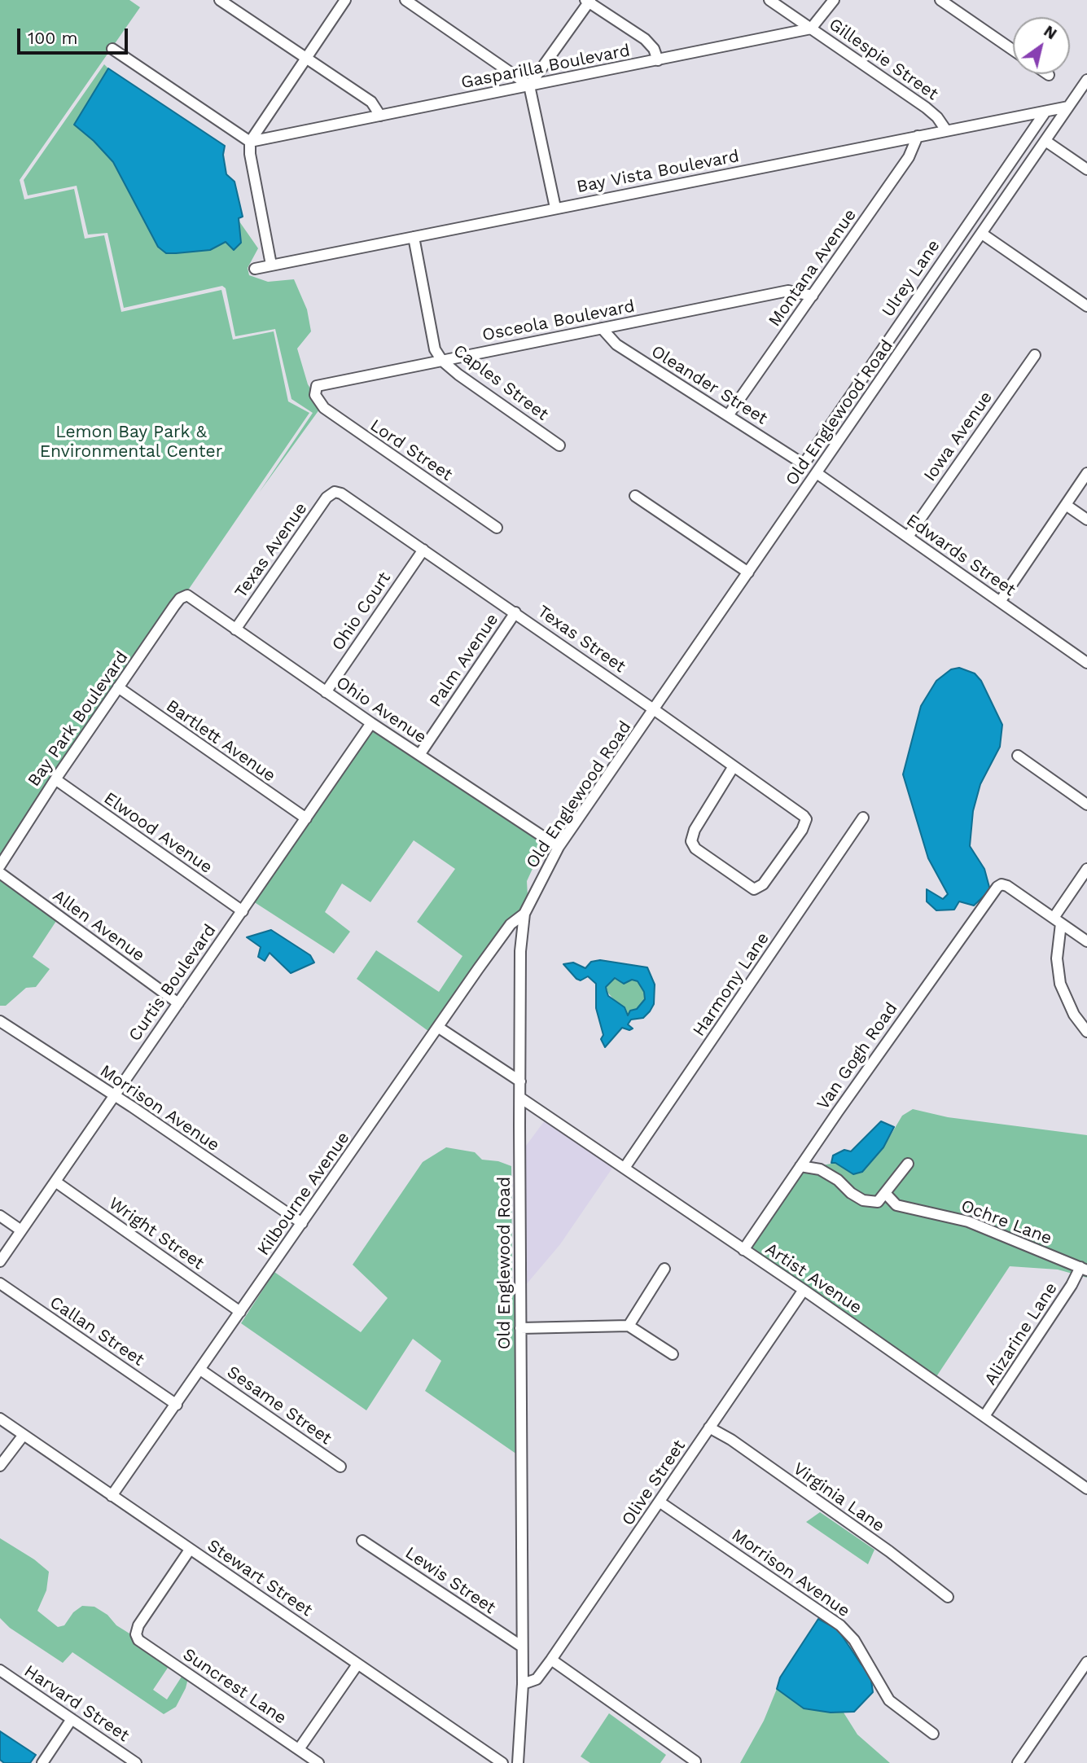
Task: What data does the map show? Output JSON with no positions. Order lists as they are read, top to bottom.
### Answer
{
  "streets": {
    "street": [
      "Gillespie Street",
      "Gasparilla Boulevard",
      "Bay Vista Boulevard",
      "Montana Avenue",
      "Ulrey Lane",
      "Osceola Boulevard",
      "Caples Street",
      "Oleander Street",
      "Old Englewood Road",
      "Iowa Avenue",
      "Lord Street",
      "Texas Avenue",
      "Edwards Street",
      "Ohio Court",
      "Texas Street",
      "Palm Avenue",
      "Ohio Avenue",
      "Bay Park Boulevard",
      "Bartlett Avenue",
      "Elwood Avenue",
      "Allen Avenue",
      "Curtis Boulevard",
      "Harmony Lane",
      "Van Gogh Road",
      "Morrison Avenue",
      "Kilbourne Avenue",
      "Ochre Lane",
      "Wright Street",
      "Artist Avenue",
      "Callan Street",
      "Alizarine Lane",
      "Sesame Street",
      "Olive Street",
      "Virginia Lane",
      "Stewart Street",
      "Lewis Street",
      "Suncrest Lane",
      "Harvard Street"
    ]
  },
  "crossings": [
    ["Gillespie Street", "Gasparilla Boulevard"],
    ["Gillespie Street", "Bay Vista Boulevard"],
    ["Bay Vista Boulevard", "Montana Avenue"],
    ["Bay Vista Boulevard", "Ulrey Lane"],
    ["Bay Vista Boulevard", "Caples Street"],
    ["Bay Vista Boulevard", "Old Englewood Road"],
    ["Montana Avenue", "Osceola Boulevard"],
    ["Montana Avenue", "Oleander Street"],
    ["Ulrey Lane", "Oleander Street"],
    ["Osceola Boulevard", "Caples Street"],
    ["Osceola Boulevard", "Oleander Street"],
    ["Osceola Boulevard", "Lord Street"],
    ["Old Englewood Road", "Edwards Street"],
    ["Old Englewood Road", "Texas Street"],
    ["Old Englewood Road", "Ohio Avenue"],
    ["Old Englewood Road", "Kilbourne Avenue"],
    ["Old Englewood Road", "Artist Avenue"],
    ["Old Englewood Road", "Olive Street"],
    ["Old Englewood Road", "Lewis Street"],
    ["Iowa Avenue", "Edwards Street"],
    ["Texas Avenue", "Texas Street"],
    ["Texas Avenue", "Ohio Avenue"],
    ["Ohio Court", "Texas Street"],
    ["Ohio Court", "Ohio Avenue"],
    ["Texas Street", "Palm Avenue"],
    ["Palm Avenue", "Ohio Avenue"],
    ["Ohio Avenue", "Bay Park Boulevard"],
    ["Ohio Avenue", "Curtis Boulevard"],
    ["Bay Park Boulevard", "Bartlett Avenue"],
    ["Bay Park Boulevard", "Elwood Avenue"],
    ["Bartlett Avenue", "Curtis Boulevard"],
    ["Elwood Avenue", "Curtis Boulevard"],
    ["Allen Avenue", "Curtis Boulevard"],
    ["Curtis Boulevard", "Morrison Avenue"],
    ["Curtis Boulevard", "Wright Street"],
    ["Harmony Lane", "Artist Avenue"],
    ["Van Gogh Road", "Artist Avenue"],
    ["Morrison Avenue", "Kilbourne Avenue"],
    ["Morrison Avenue", "Olive Street"],
    ["Kilbourne Avenue", "Wright Street"],
    ["Kilbourne Avenue", "Callan Street"],
    ["Kilbourne Avenue", "Sesame Street"],
    ["Kilbourne Avenue", "Stewart Street"],
    ["Ochre Lane", "Alizarine Lane"],
    ["Artist Avenue", "Alizarine Lane"],
    ["Artist Avenue", "Olive Street"],
    ["Olive Street", "Virginia Lane"],
    ["Stewart Street", "Suncrest Lane"]
  ],
  "parks": ["Lemon Bay Park & Environmental Center"],
  "scale_bar": "100 m",
  "north": "top right"
}
